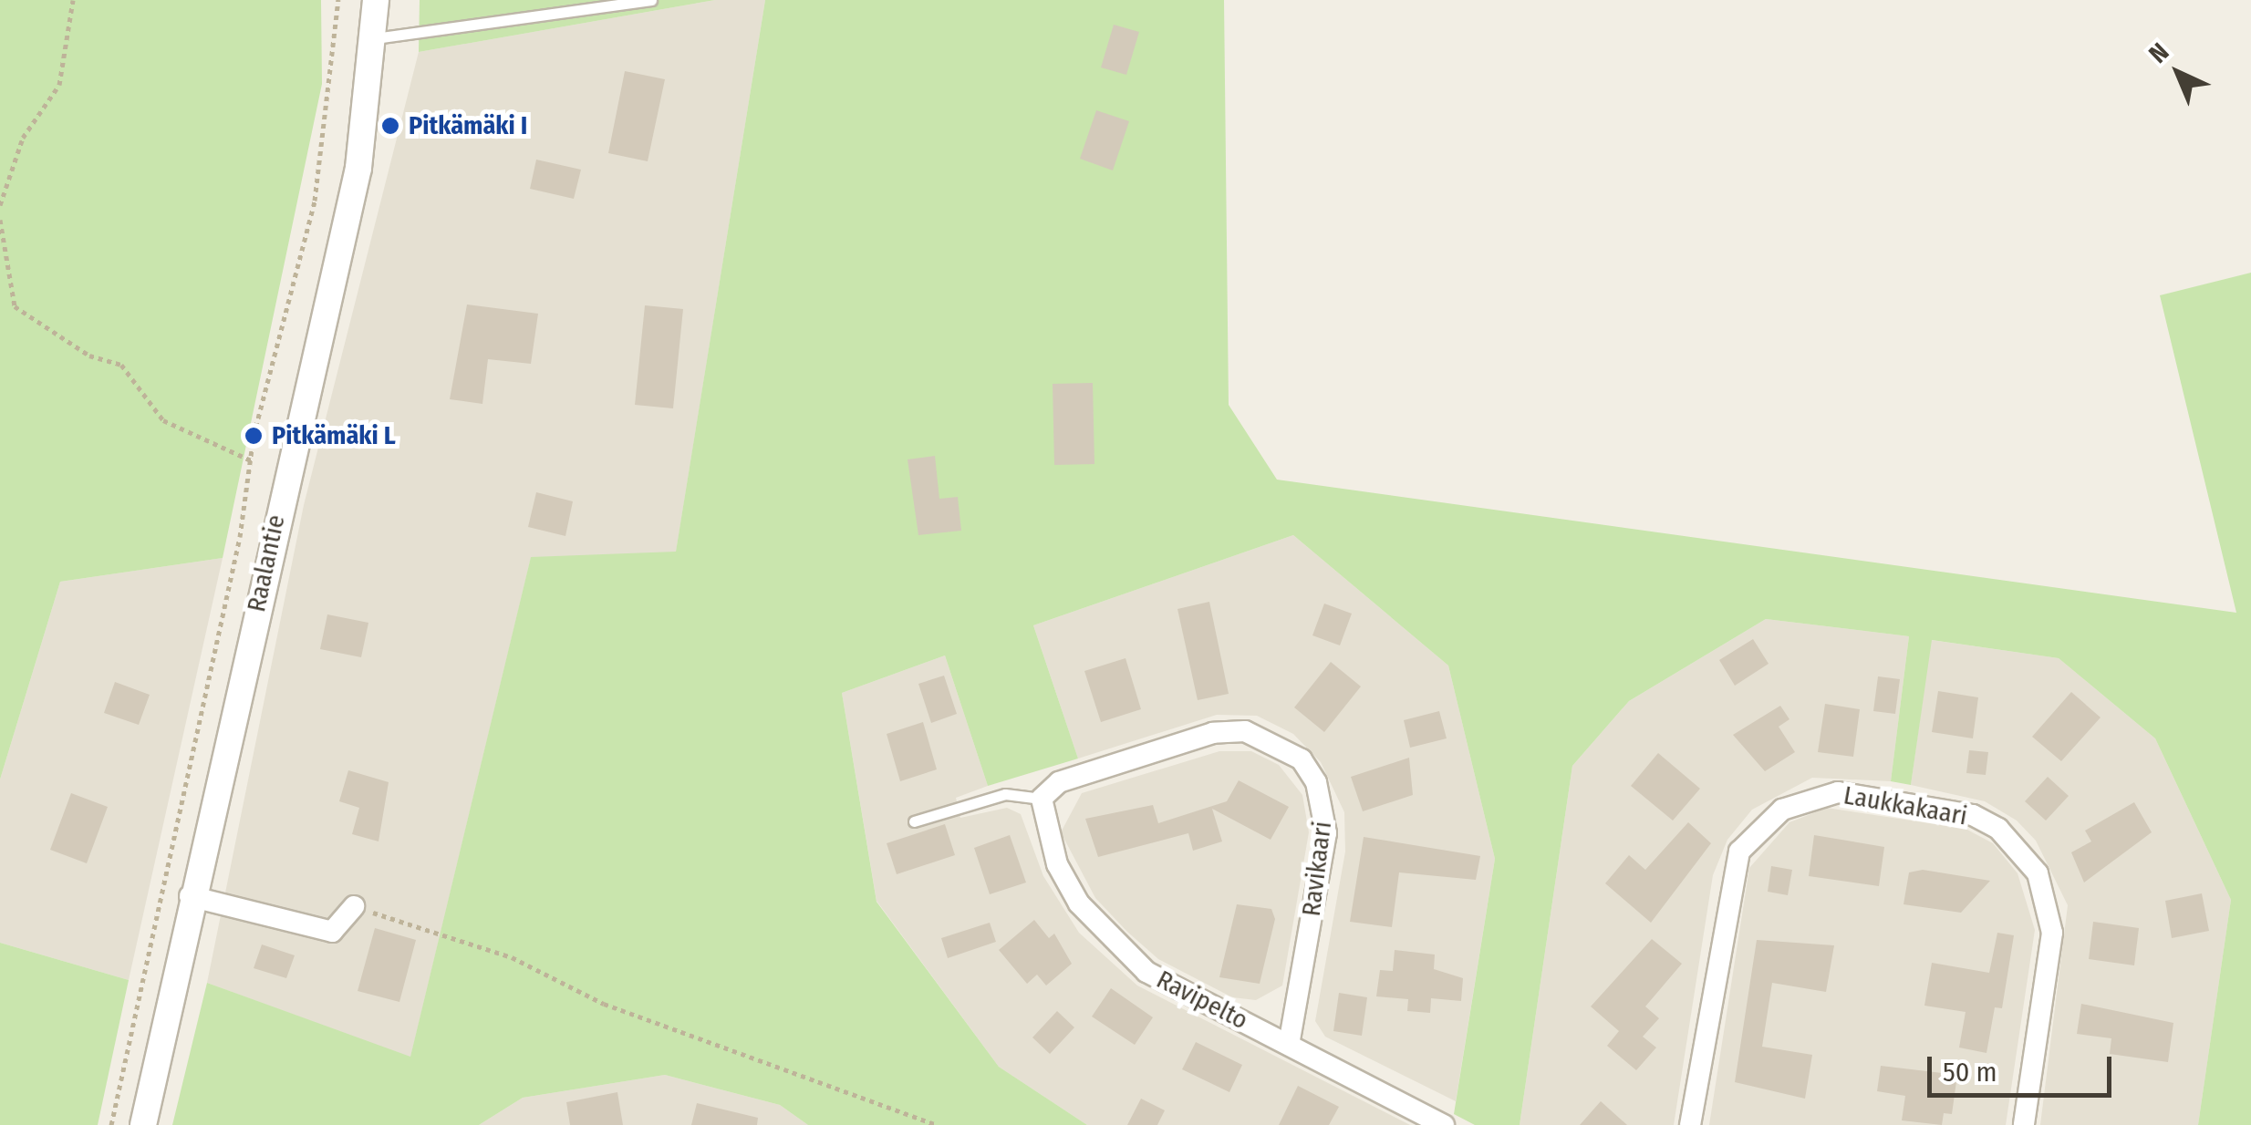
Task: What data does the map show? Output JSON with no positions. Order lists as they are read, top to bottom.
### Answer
{
  "streets": {
    "street": [
      "Raalantie",
      "Laukkakaari",
      "Ravikaari",
      "Ravipelto"
    ]
  },
  "crossings": [
    ["Ravikaari", "Ravipelto"]
  ],
  "places": ["Pitkämäki I", "Pitkämäki L"],
  "scale_bar": "50 m",
  "north": "top left"
}
